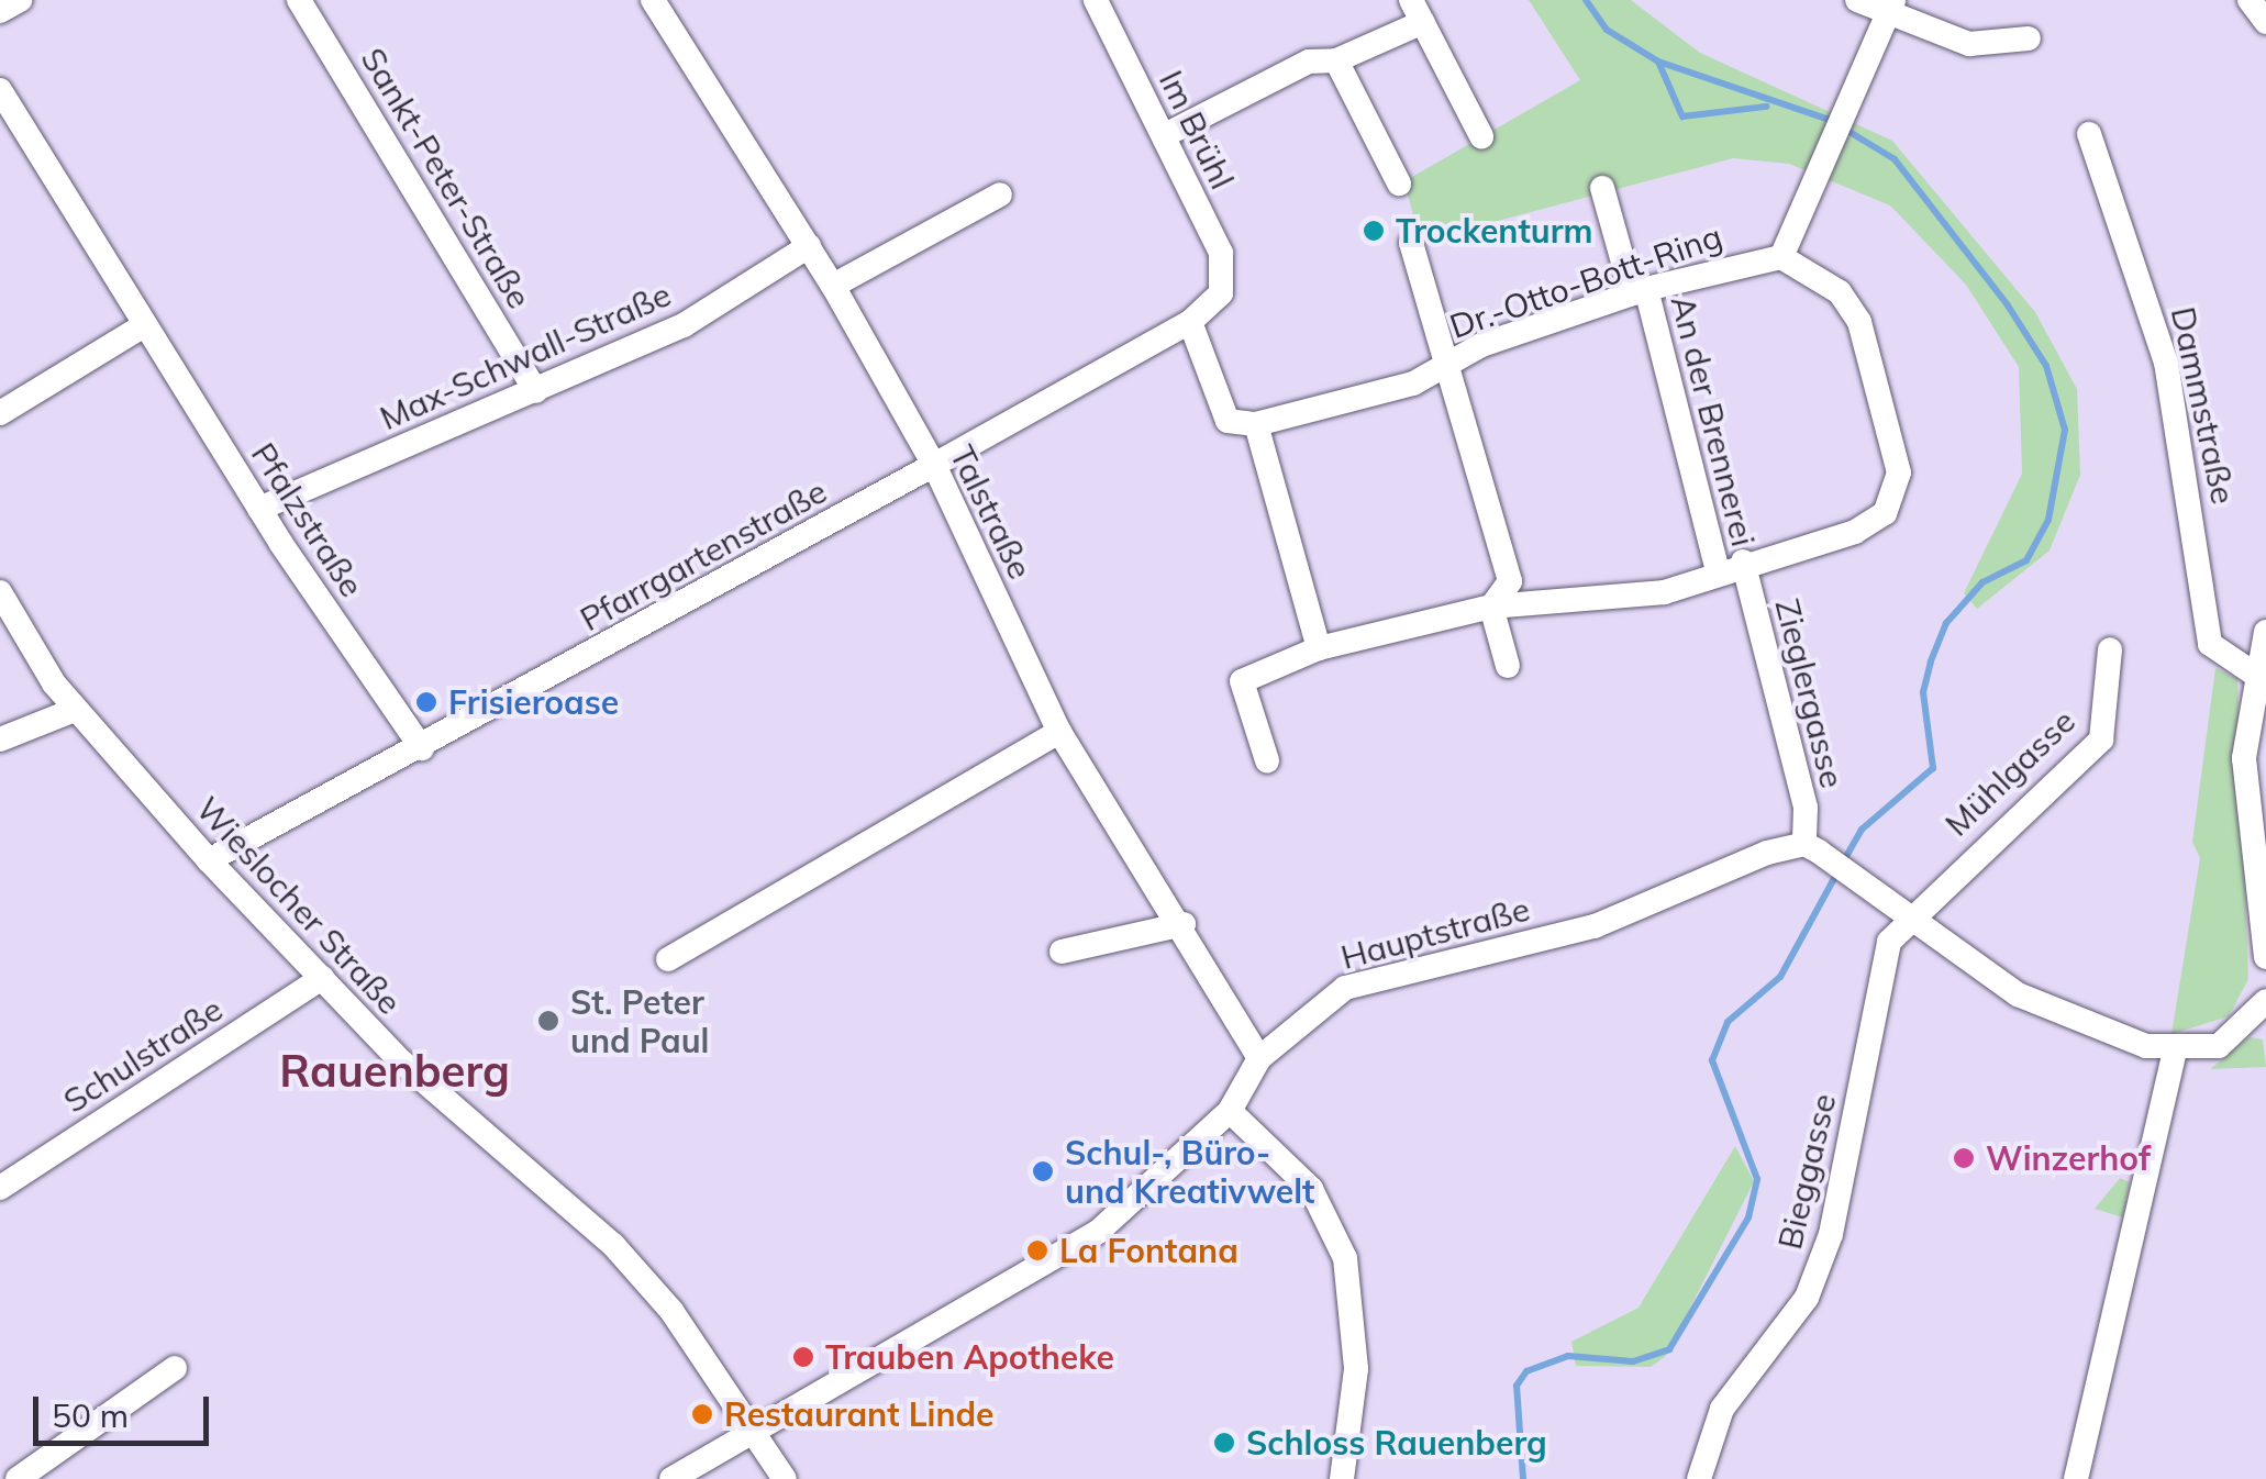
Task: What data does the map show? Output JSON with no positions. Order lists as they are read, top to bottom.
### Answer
{
  "streets": {
    "street": [
      "Im Brühl",
      "Sankt-Peter-Straße",
      "Dr.-Otto-Bott-Ring",
      "Max-Schwall-Straße",
      "Dammstraße",
      "An der Brennerei",
      "Talstraße",
      "Pfalzstraße",
      "Pfarrgartenstraße",
      "Zieglergasse",
      "Mühlgasse",
      "Wieslocher Straße",
      "Hauptstraße",
      "Schulstraße",
      "Bieggasse"
    ]
  },
  "crossings": [
    ["Im Brühl", "Pfarrgartenstraße"],
    ["Sankt-Peter-Straße", "Max-Schwall-Straße"],
    ["Dr.-Otto-Bott-Ring", "An der Brennerei"],
    ["Max-Schwall-Straße", "Talstraße"],
    ["Max-Schwall-Straße", "Pfalzstraße"],
    ["Talstraße", "Pfarrgartenstraße"],
    ["Talstraße", "Hauptstraße"],
    ["Pfalzstraße", "Pfarrgartenstraße"],
    ["Pfarrgartenstraße", "Wieslocher Straße"],
    ["Zieglergasse", "Hauptstraße"],
    ["Mühlgasse", "Bieggasse"],
    ["Wieslocher Straße", "Hauptstraße"],
    ["Wieslocher Straße", "Schulstraße"]
  ],
  "districts": ["Rauenberg"],
  "places": [
    "Trockenturm",
    "Frisieroase",
    "St. Peter und Paul",
    "Winzerhof",
    "Schul-, Büro- und Kreativwelt",
    "La Fontana",
    "Trauben Apotheke",
    "Restaurant Linde",
    "Schloss Rauenberg"
  ],
  "scale_bar": "50 m"
}
